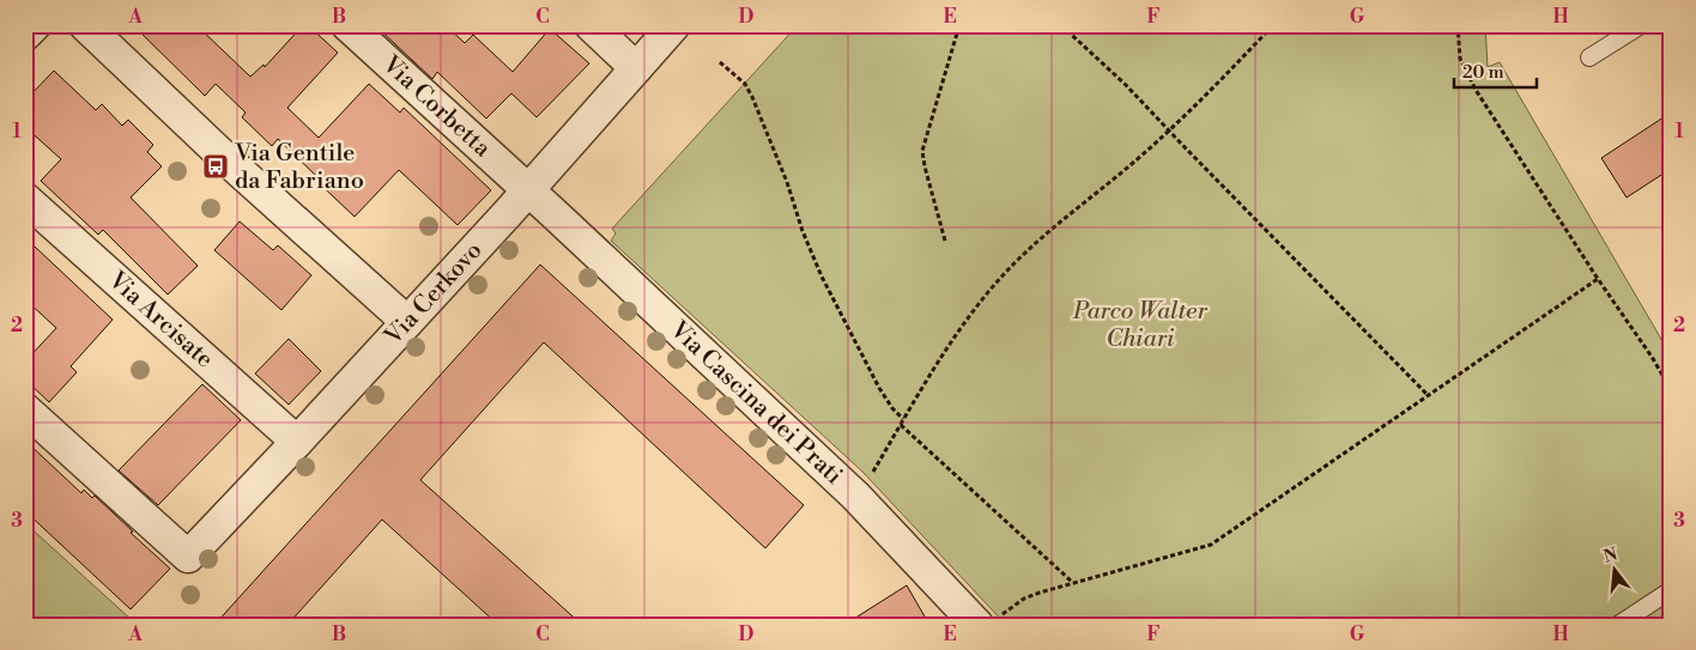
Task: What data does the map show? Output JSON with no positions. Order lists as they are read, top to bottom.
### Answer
{
  "streets": {
    "street": [
      "Via Corbetta",
      "Via Cerkovo",
      "Via Arcisate",
      "Via Cascina dei Prati"
    ]
  },
  "crossings": [
    ["Via Corbetta", "Via Cerkovo"],
    ["Via Corbetta", "Via Cascina dei Prati"],
    ["Via Cerkovo", "Via Arcisate"],
    ["Via Cerkovo", "Via Cascina dei Prati"]
  ],
  "parks": ["Parco Walter Chiari"],
  "places": {
    "bus stop": ["Via Gentile da Fabriano"]
  },
  "scale_bar": "20 m",
  "north": "top",
  "grid": {
    "columns": [
      "A",
      "B",
      "C",
      "D",
      "E",
      "F",
      "G",
      "H"
    ],
    "rows": ["1", "2", "3"]
  }
}
